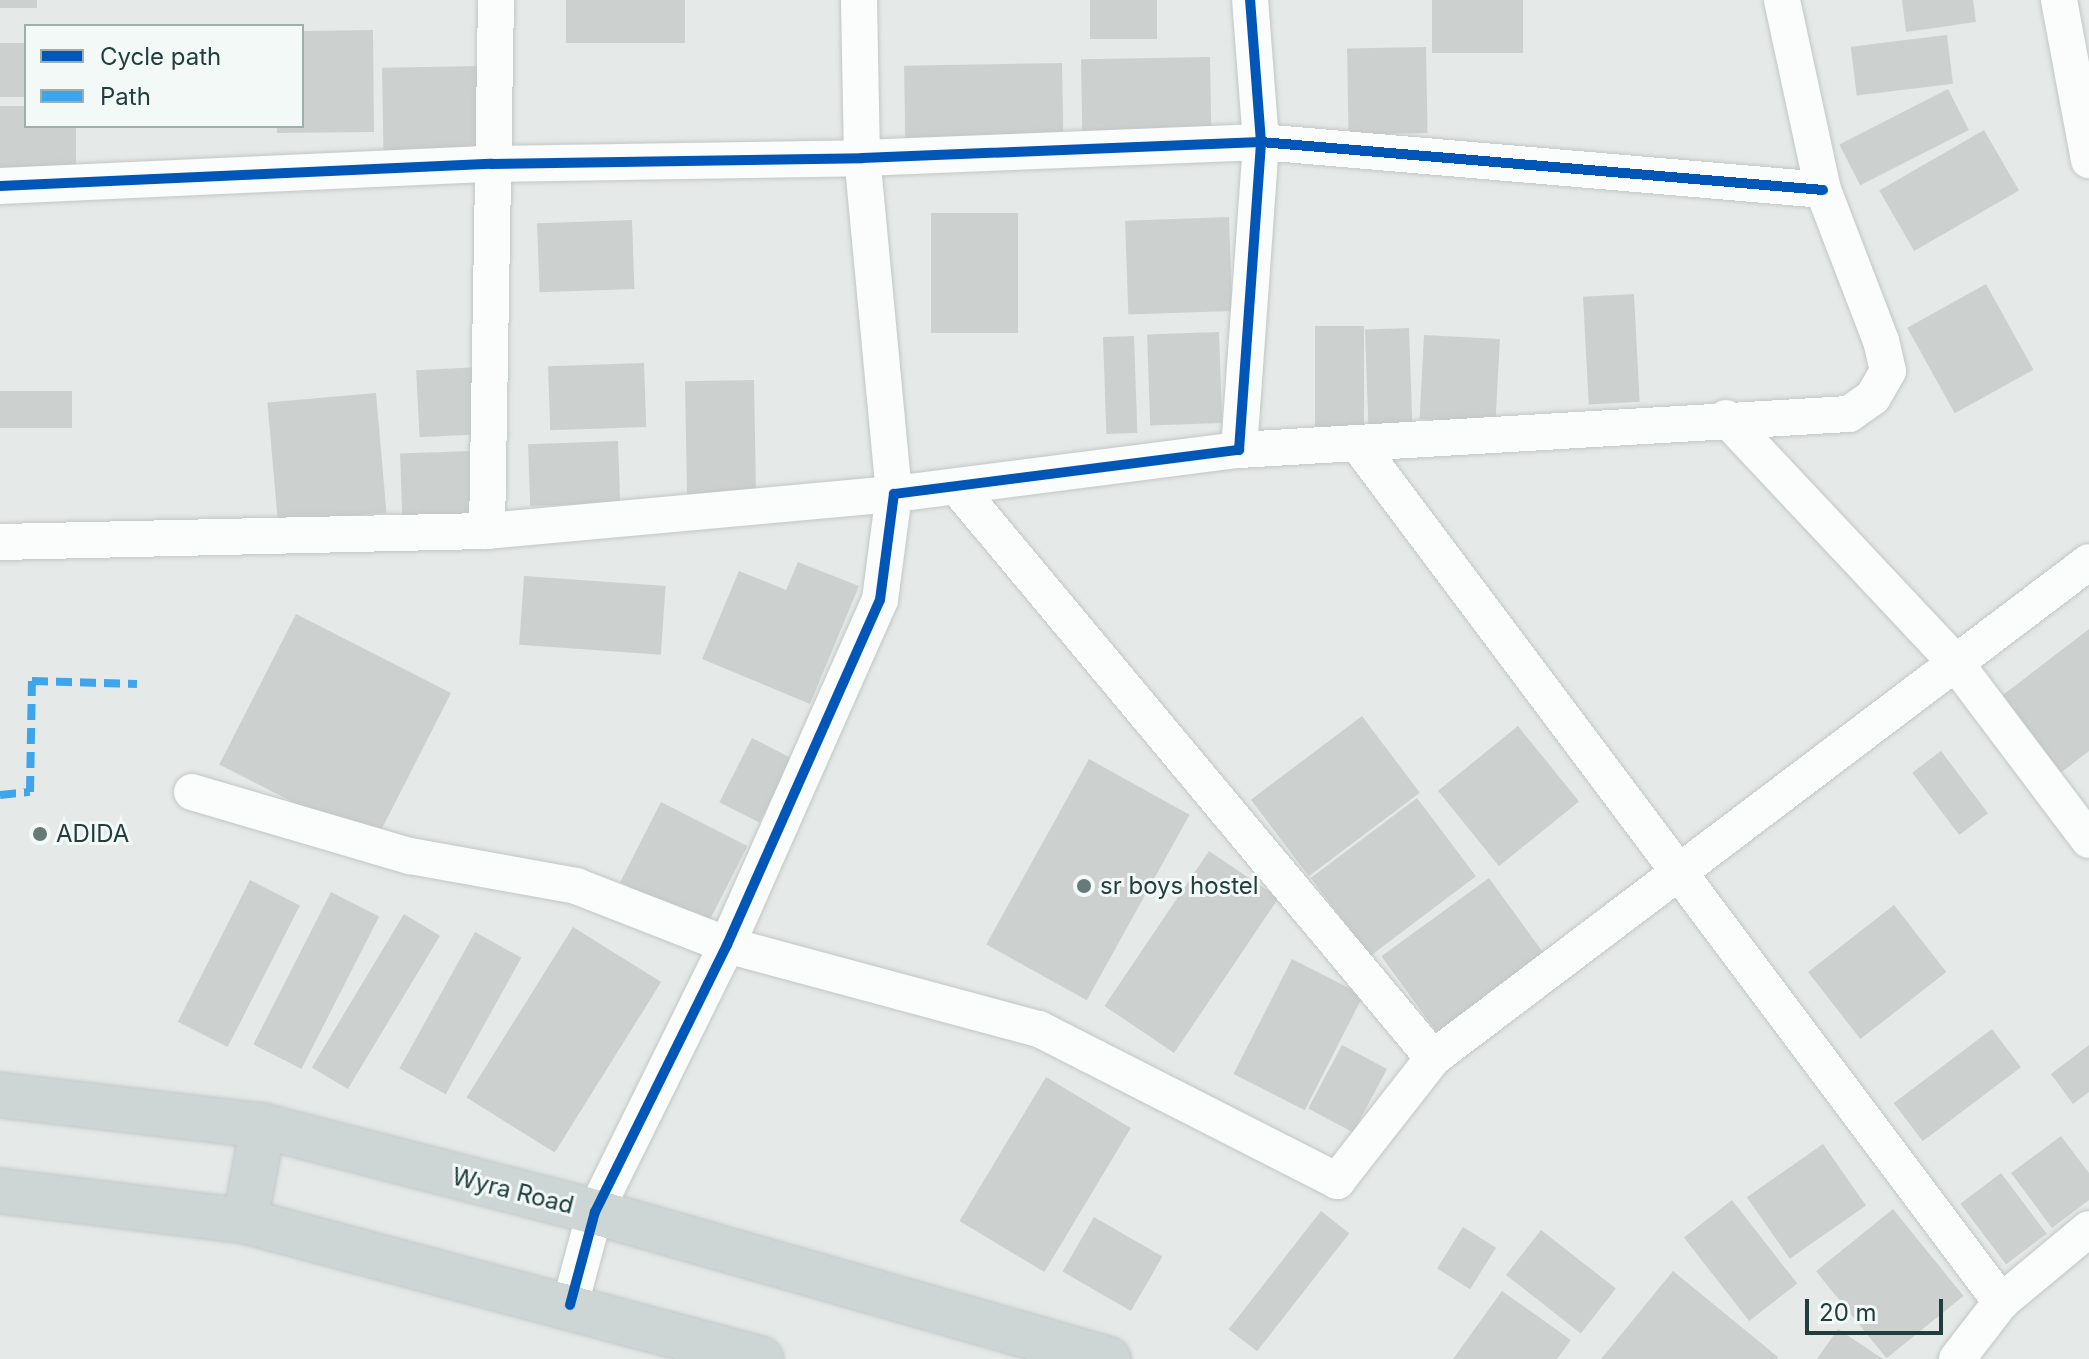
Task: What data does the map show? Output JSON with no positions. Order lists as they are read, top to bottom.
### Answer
{
  "streets": {
    "main road": ["Wyra Road"]
  },
  "places": ["ADIDA", "sr boys hostel"],
  "legend": ["Cycle path", "Path"],
  "scale_bar": "20 m"
}
